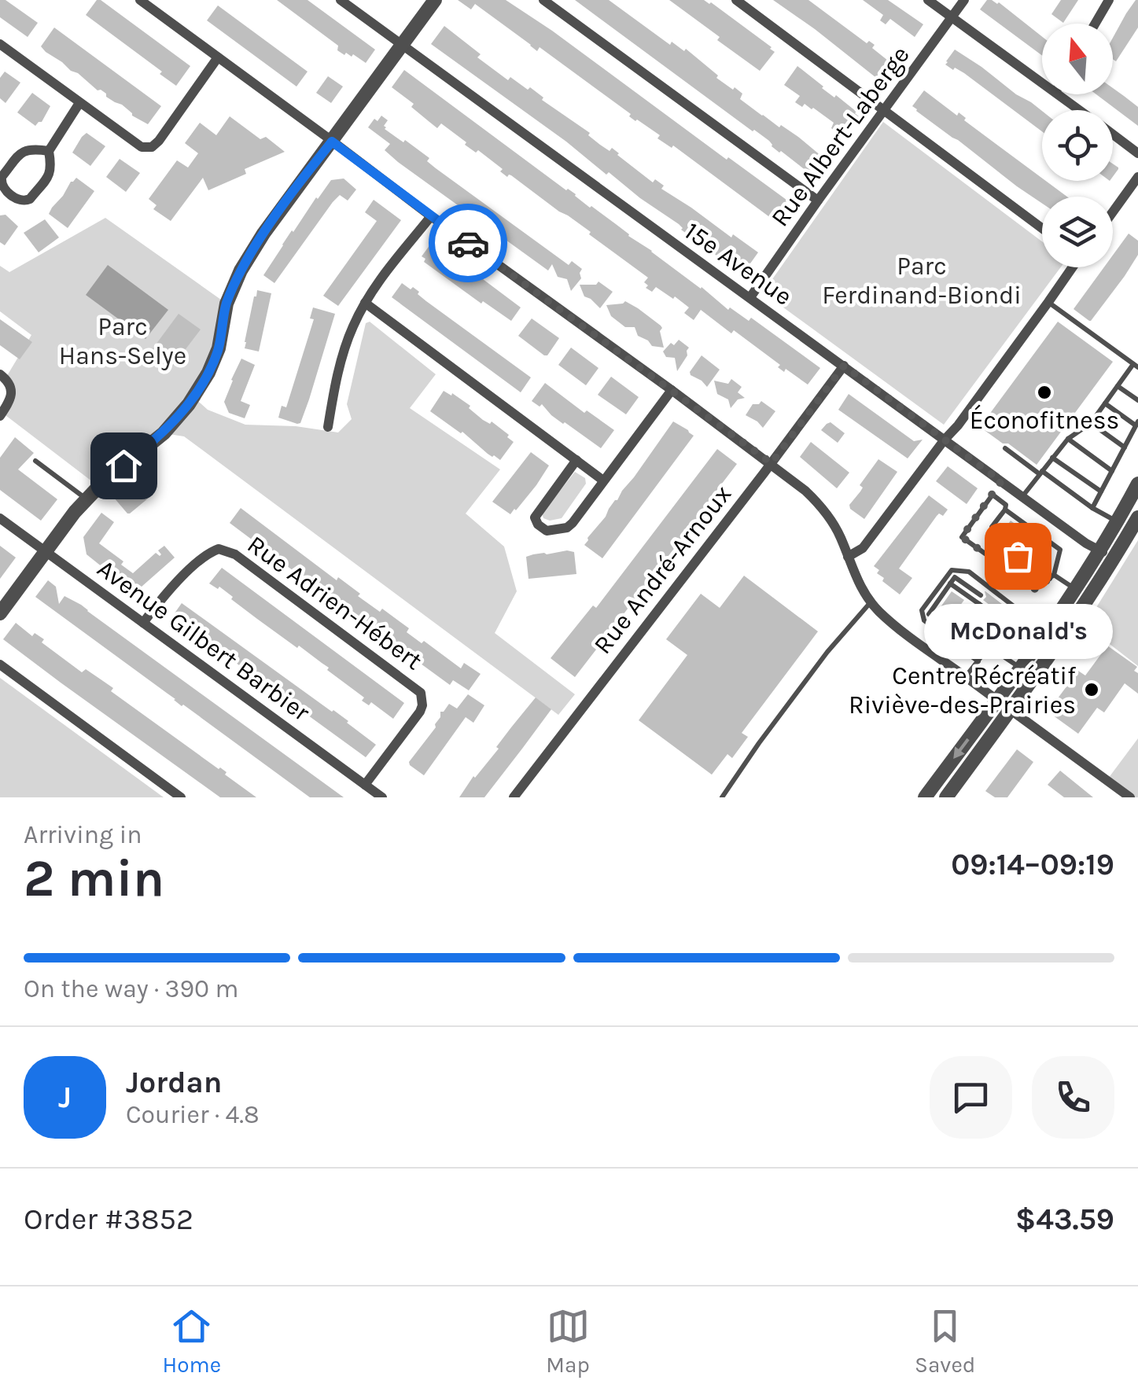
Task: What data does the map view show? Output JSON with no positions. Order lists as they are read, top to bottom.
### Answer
{
  "streets": {
    "street": [
      "Rue Albert-Laberge",
      "15e Avenue",
      "Rue André-Arnoux",
      "Rue Adrien-Hébert",
      "Avenue Gilbert Barbier"
    ]
  },
  "crossings": [
    ["Rue Albert-Laberge", "15e Avenue"],
    ["15e Avenue", "Rue André-Arnoux"],
    ["Rue Adrien-Hébert", "Avenue Gilbert Barbier"]
  ],
  "parks": ["Parc Ferdinand-Biondi", "Parc Hans-Selye"],
  "places": ["Éconofitness", "McDonald's", "Centre Récréatif Riviève-des-Prairies"],
  "north": "top",
  "page": {
    "bubble": "McDonald's",
    "heading": ["2 min", "Arriving in", "09:14–09:19"],
    "panel": [
      "Jordan",
      "Courier · 4.8",
      "Order #3852",
      "$43.59"
    ],
    "bar": "On the way · 390 m",
    "round": "J",
    "tabs": ["Home", "Map", "Saved"]
  }
}
